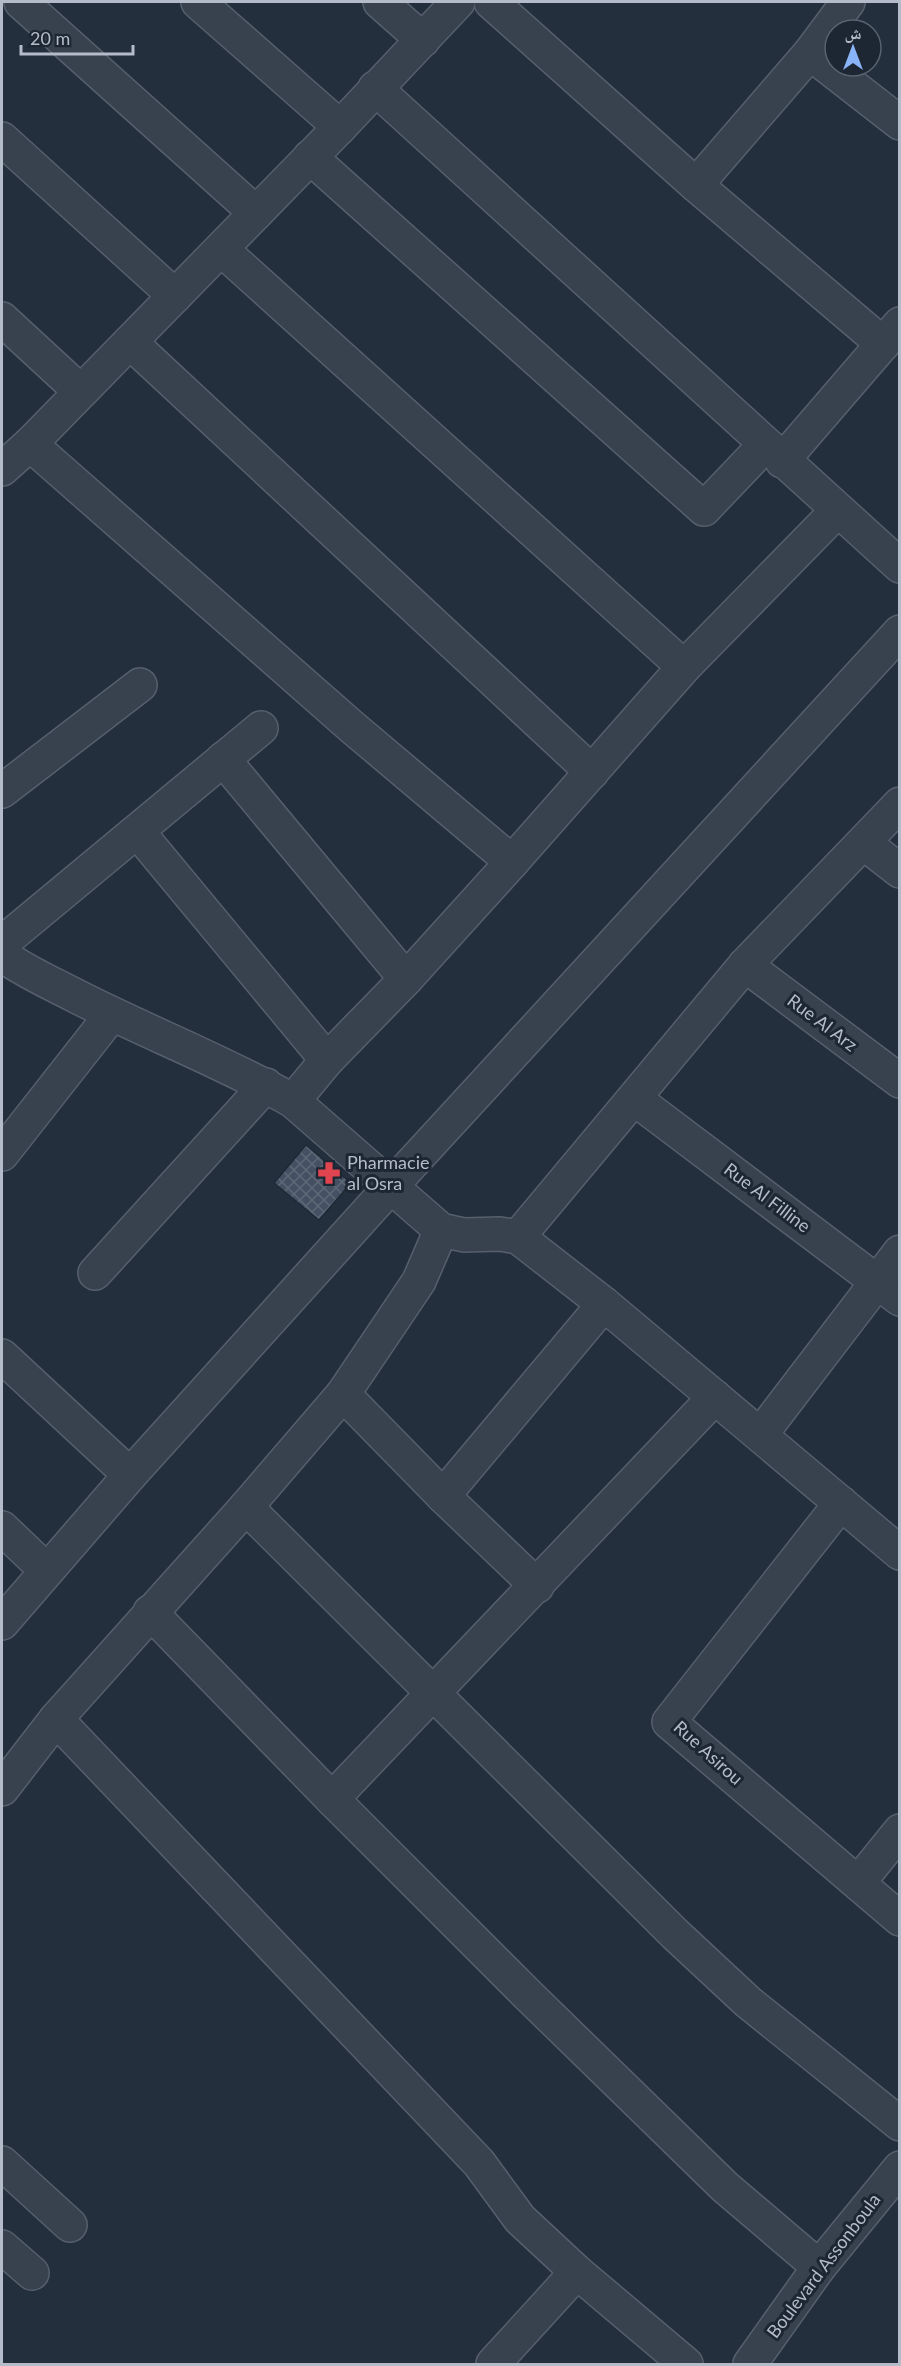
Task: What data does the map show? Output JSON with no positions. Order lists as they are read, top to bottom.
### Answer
{
  "streets": {
    "street": [
      "Rue Al Arz",
      "Rue Al Filline",
      "Rue Asirou",
      "Boulevard Assonboula"
    ]
  },
  "places": {
    "pharmacy": ["Pharmacie al Osra"]
  },
  "scale_bar": "20 m",
  "north": "top"
}
